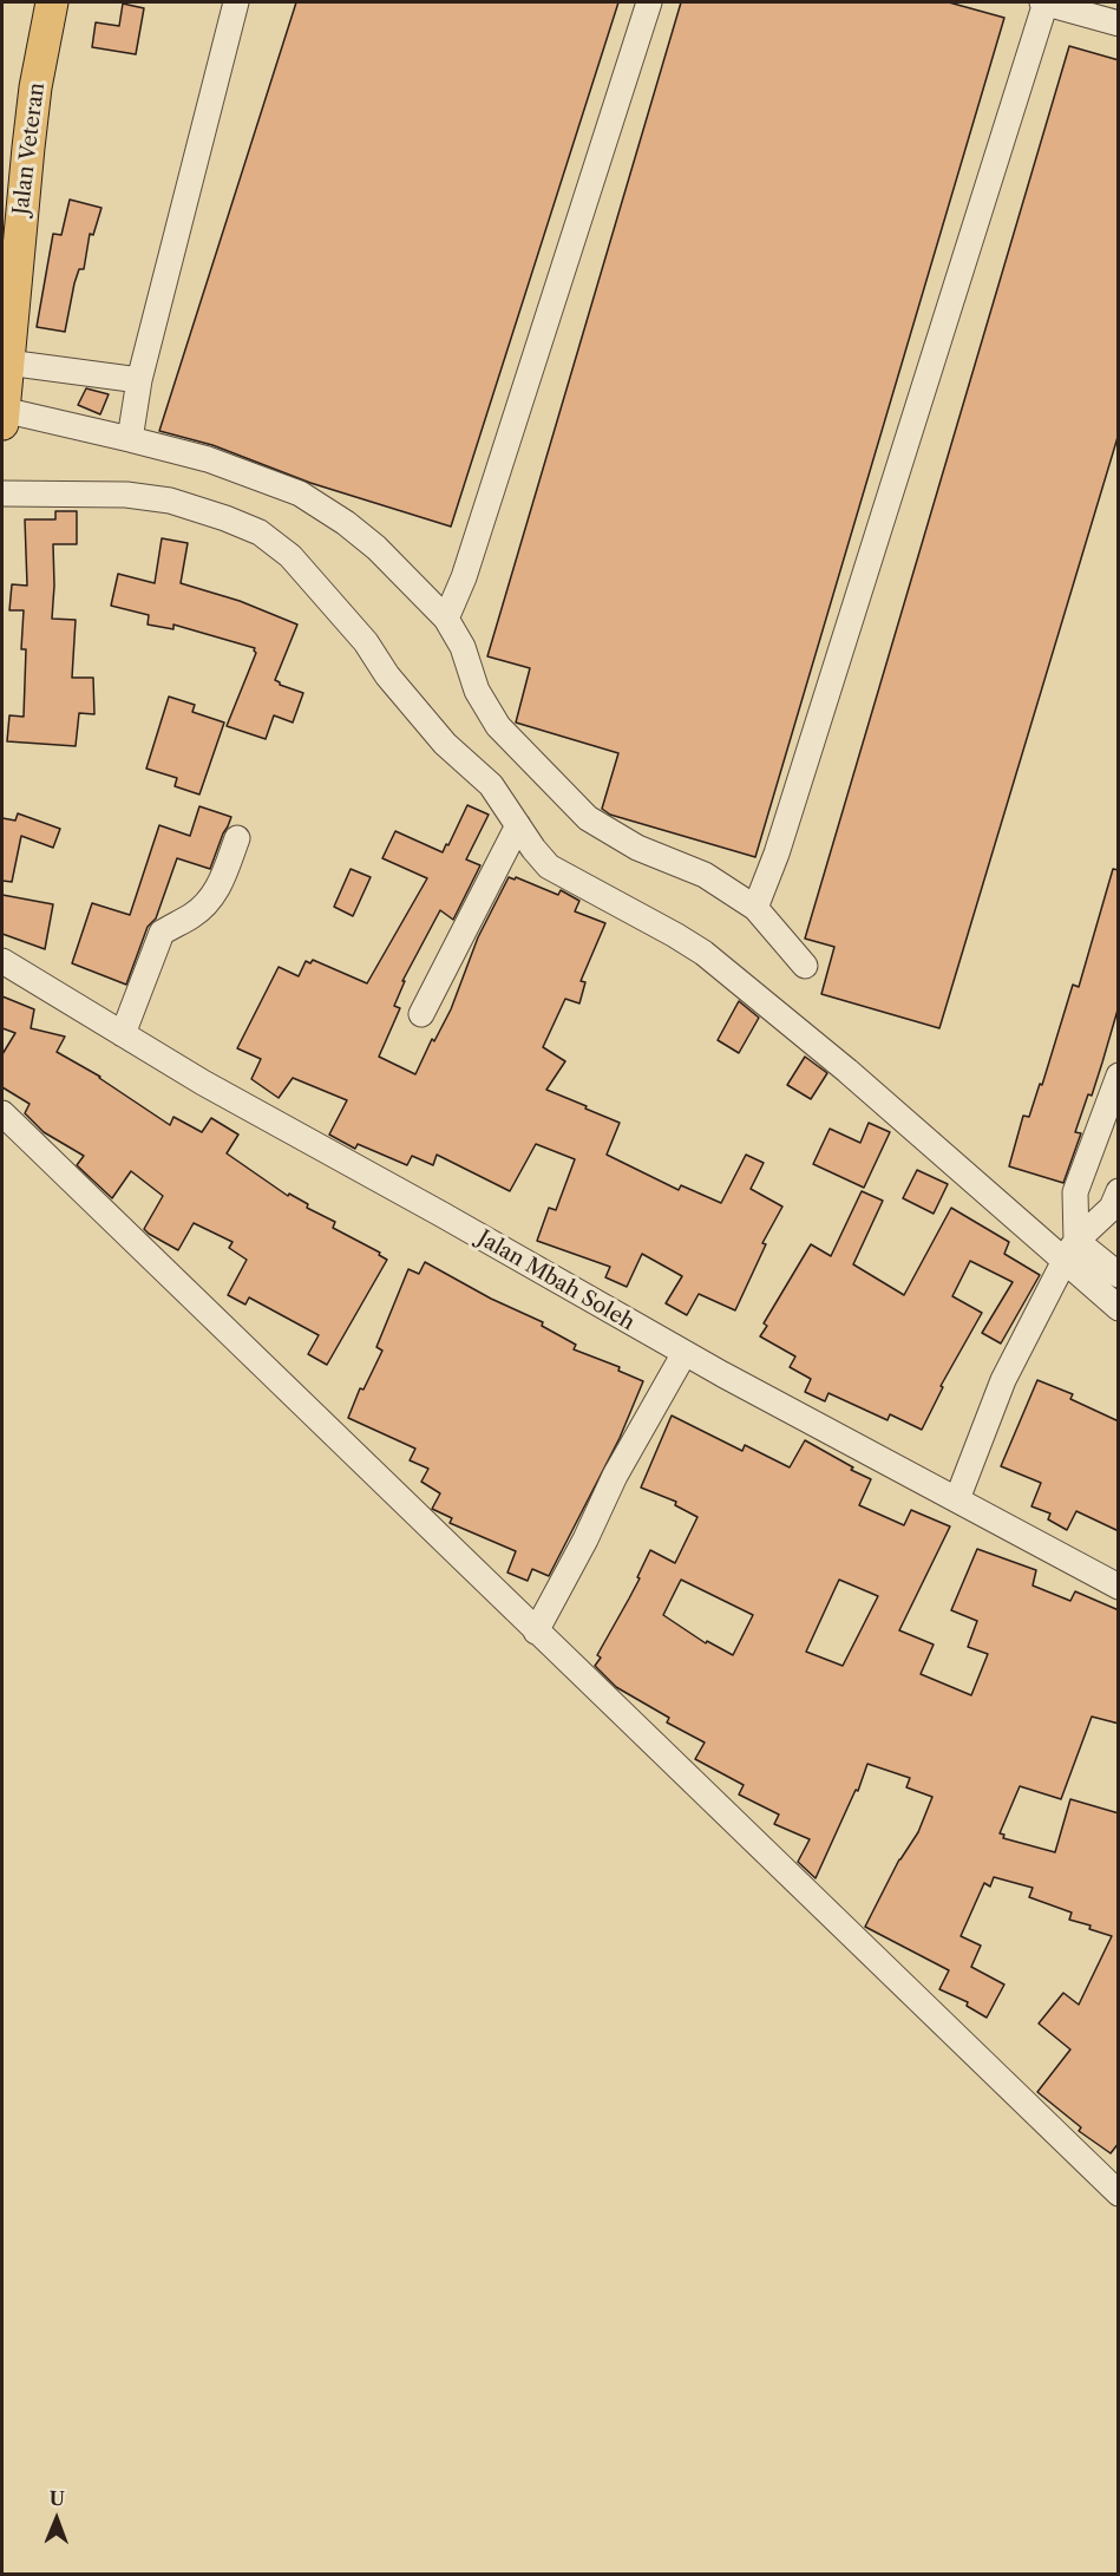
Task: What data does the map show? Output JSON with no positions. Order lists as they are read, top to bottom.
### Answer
{
  "streets": {
    "main road": ["Jalan Veteran"],
    "street": ["Jalan Mbah Soleh"]
  },
  "north": "top"
}
